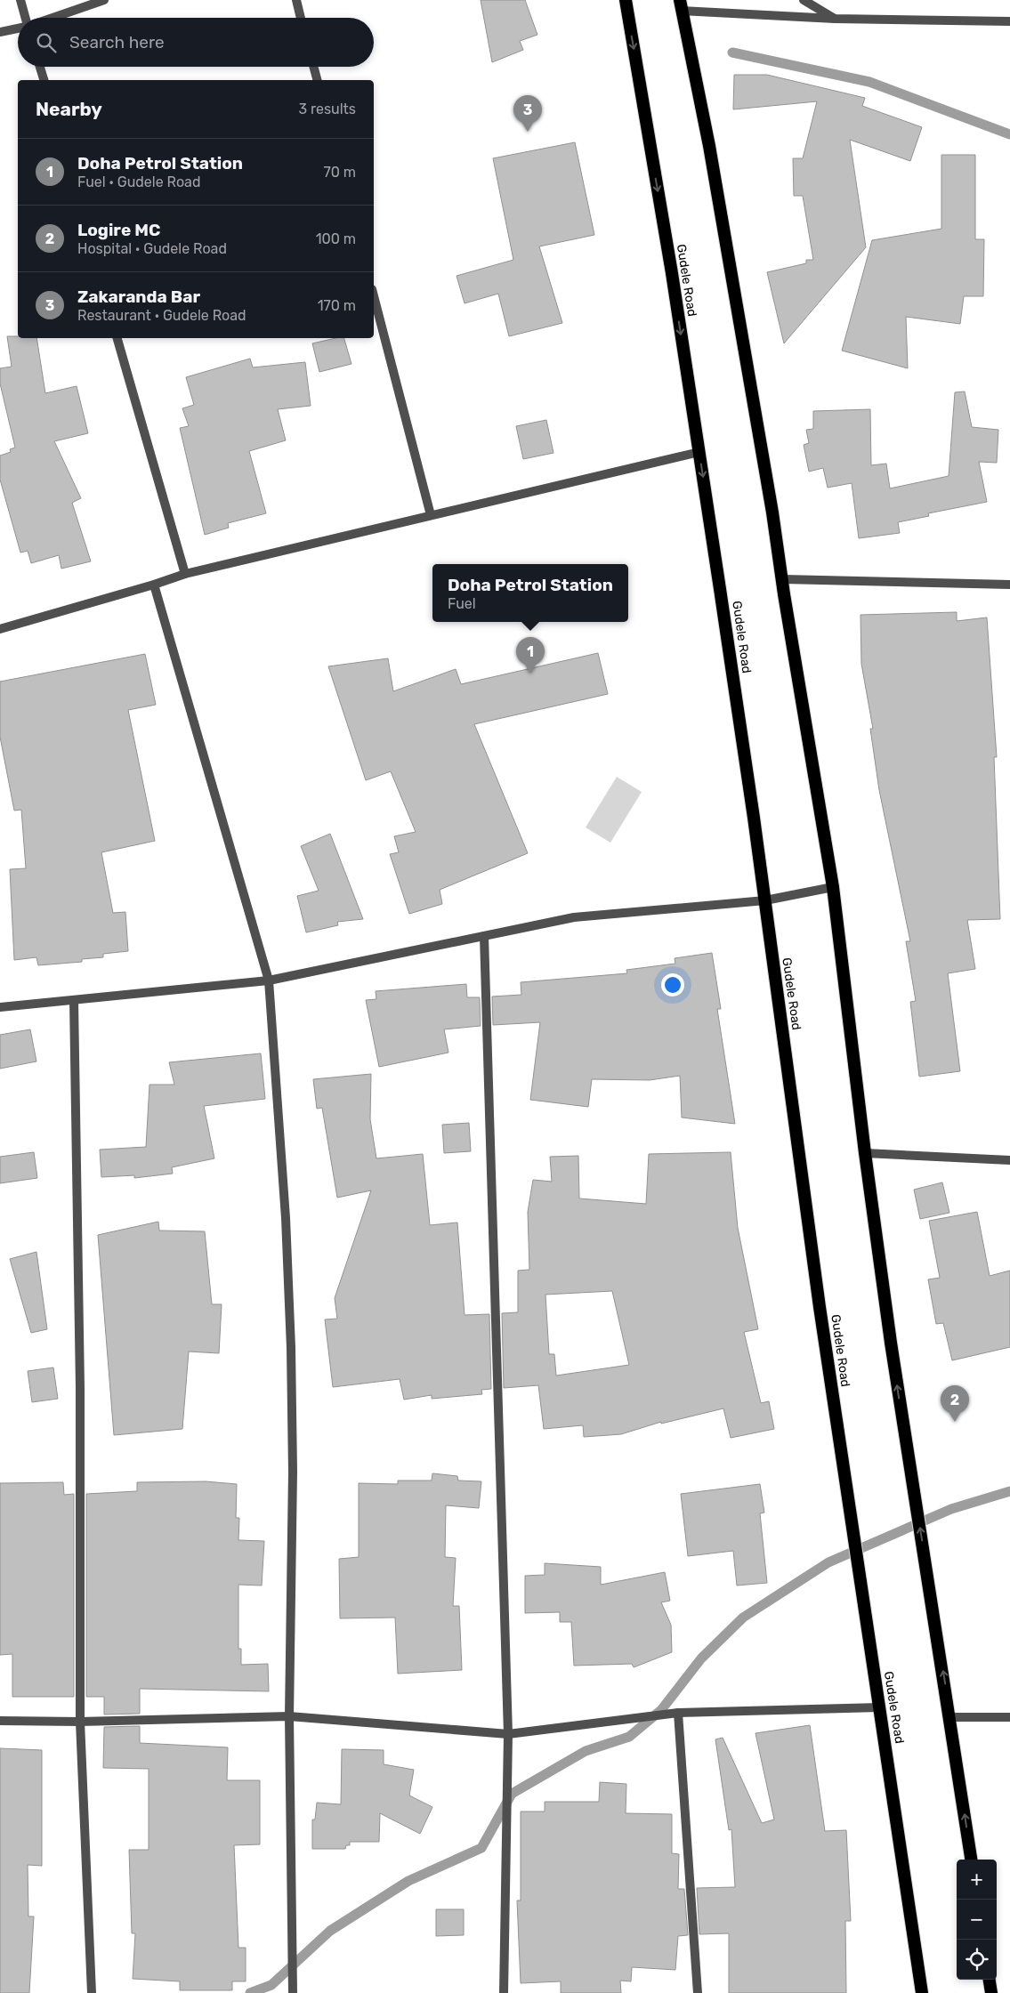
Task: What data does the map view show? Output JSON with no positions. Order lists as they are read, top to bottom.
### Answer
{
  "streets": {
    "highway": ["Gudele Road"]
  },
  "page": {
    "search": "Search here",
    "heading": ["Nearby", "3 results"],
    "pins": ["3", "1", "2"],
    "list": [
      {
        "mark": "1",
        "name": "Doha Petrol Station",
        "note": "Fuel · Gudele Road",
        "value": "70 m"
      },
      {
        "mark": "2",
        "name": "Logire MC",
        "note": "Hospital · Gudele Road",
        "value": "100 m"
      },
      {
        "mark": "3",
        "name": "Zakaranda Bar",
        "note": "Restaurant · Gudele Road",
        "value": "170 m"
      }
    ],
    "popup": ["Doha Petrol Station", "Fuel"],
    "map_buttons": ["+", "−"]
  }
}
